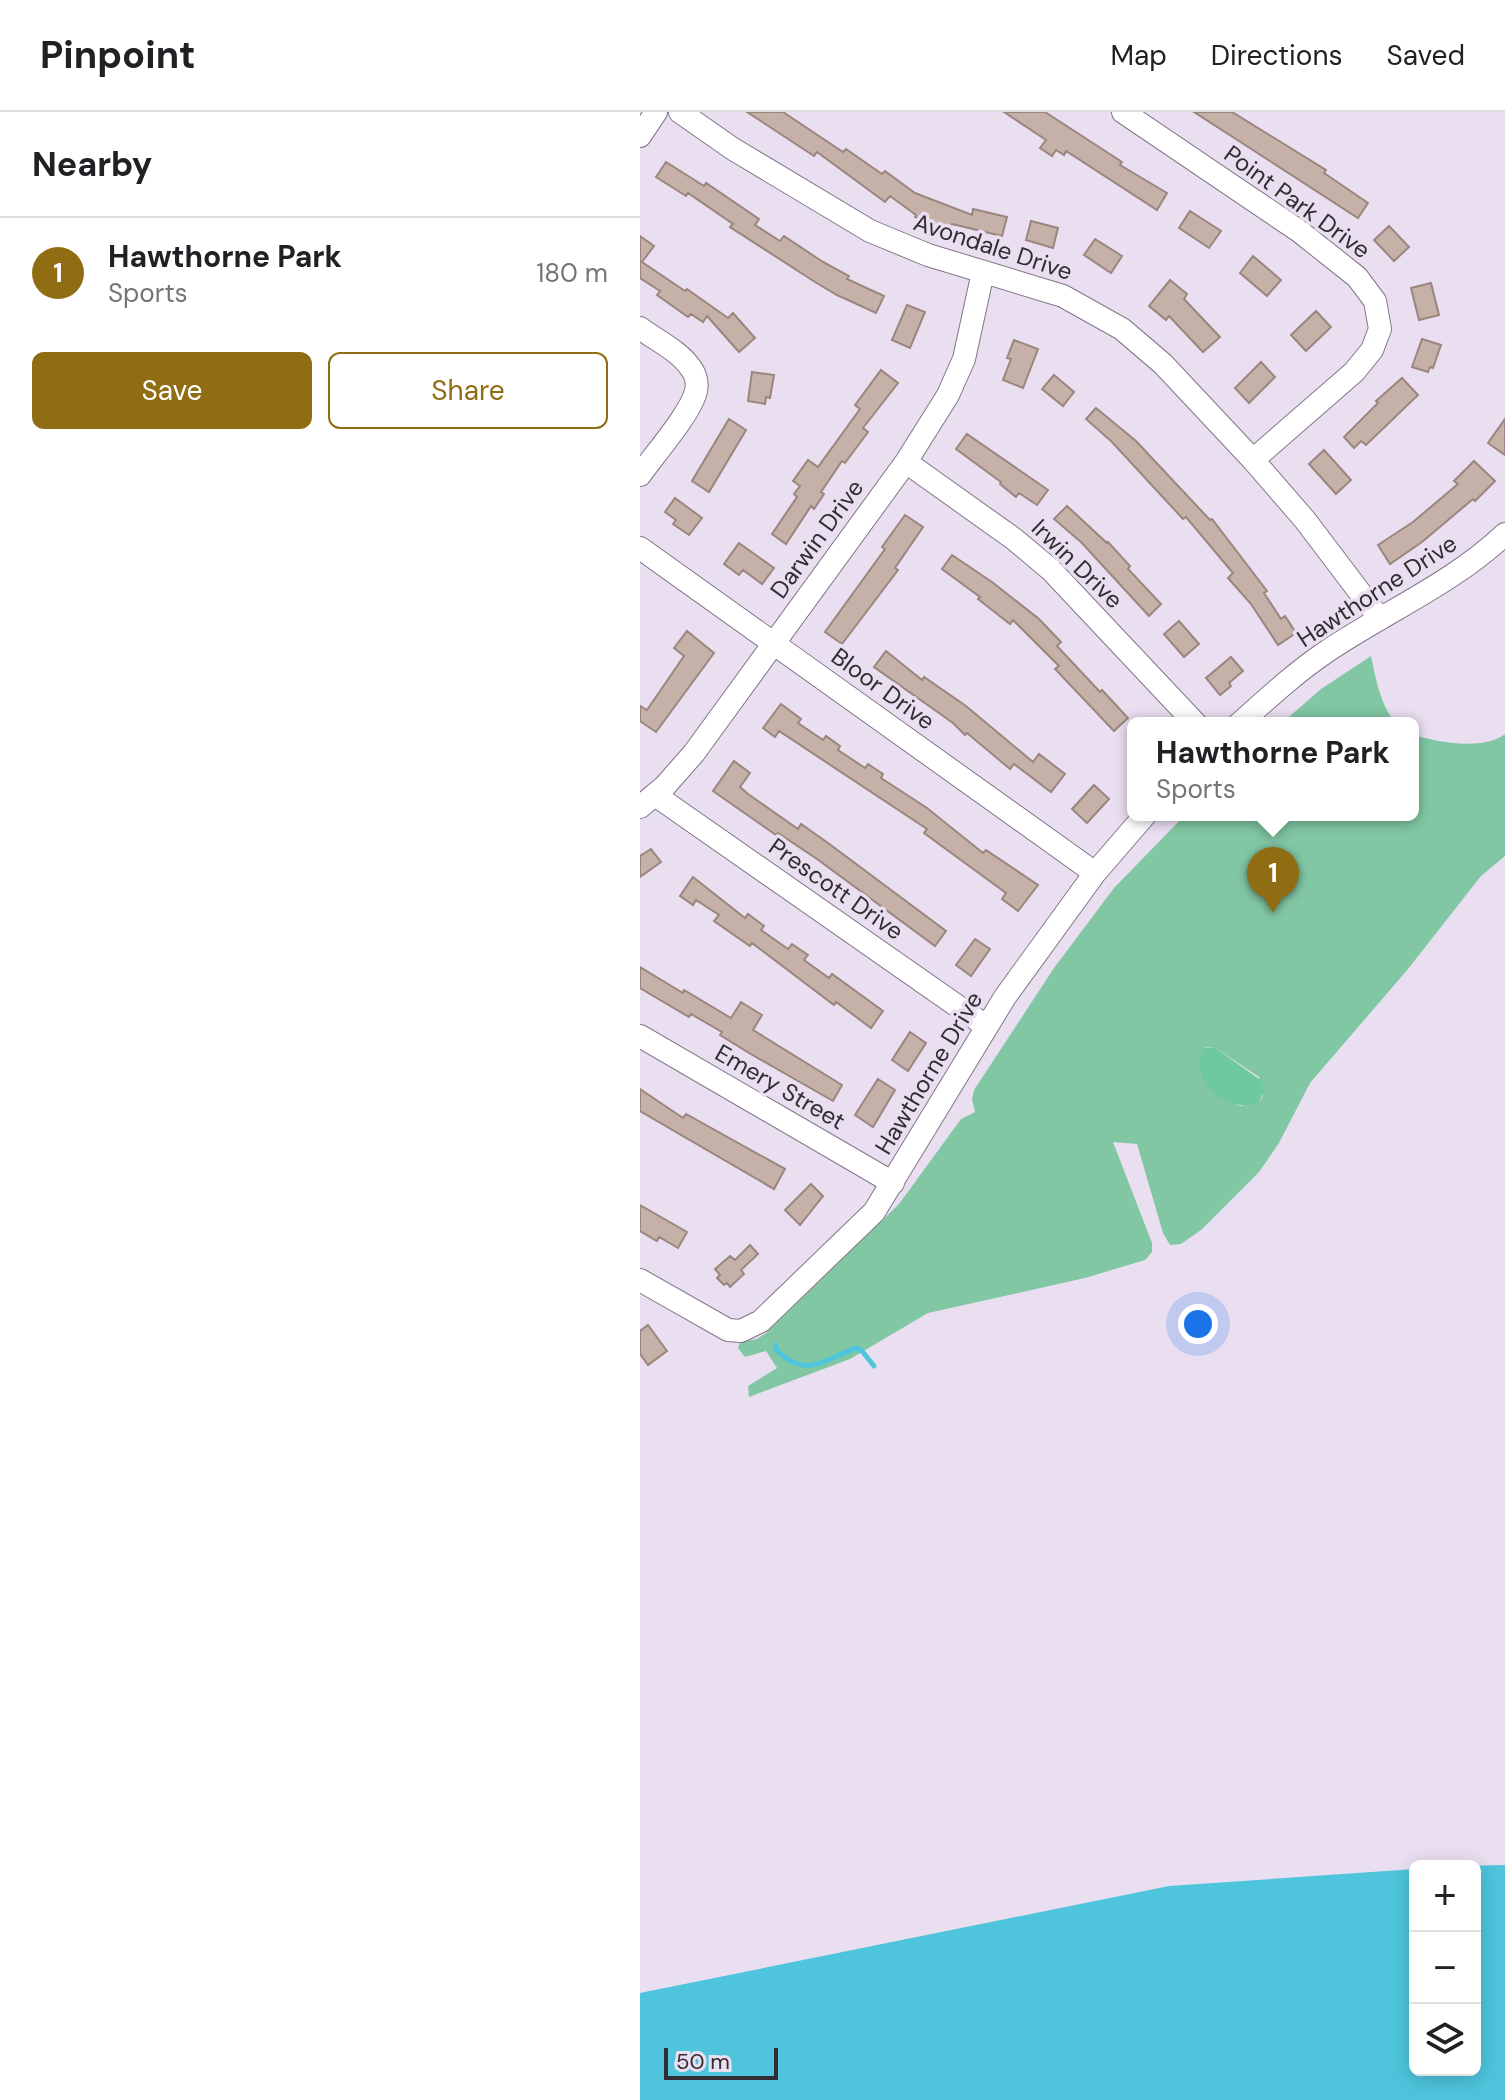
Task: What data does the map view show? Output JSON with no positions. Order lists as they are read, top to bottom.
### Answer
{
  "streets": {
    "street": [
      "Point Park Drive",
      "Avondale Drive",
      "Darwin Drive",
      "Irwin Drive",
      "Hawthorne Drive",
      "Bloor Drive",
      "Prescott Drive",
      "Emery Street"
    ]
  },
  "crossings": [
    ["Point Park Drive", "Avondale Drive"],
    ["Avondale Drive", "Darwin Drive"],
    ["Avondale Drive", "Hawthorne Drive"],
    ["Darwin Drive", "Irwin Drive"],
    ["Darwin Drive", "Bloor Drive"],
    ["Darwin Drive", "Prescott Drive"],
    ["Hawthorne Drive", "Bloor Drive"],
    ["Hawthorne Drive", "Prescott Drive"],
    ["Hawthorne Drive", "Emery Street"]
  ],
  "scale_bar": "50 m",
  "page": {
    "header": "Pinpoint",
    "nav": ["Map", "Directions", "Saved"],
    "heading": "Nearby",
    "list": [
      {
        "mark": "1",
        "name": "Hawthorne Park",
        "note": "Sports",
        "value": "180 m"
      }
    ],
    "buttons": ["Save", "Share"],
    "popup": ["Hawthorne Park", "Sports"],
    "pins": "1",
    "map_buttons": ["+", "−"],
    "scale": "50 m"
  }
}
